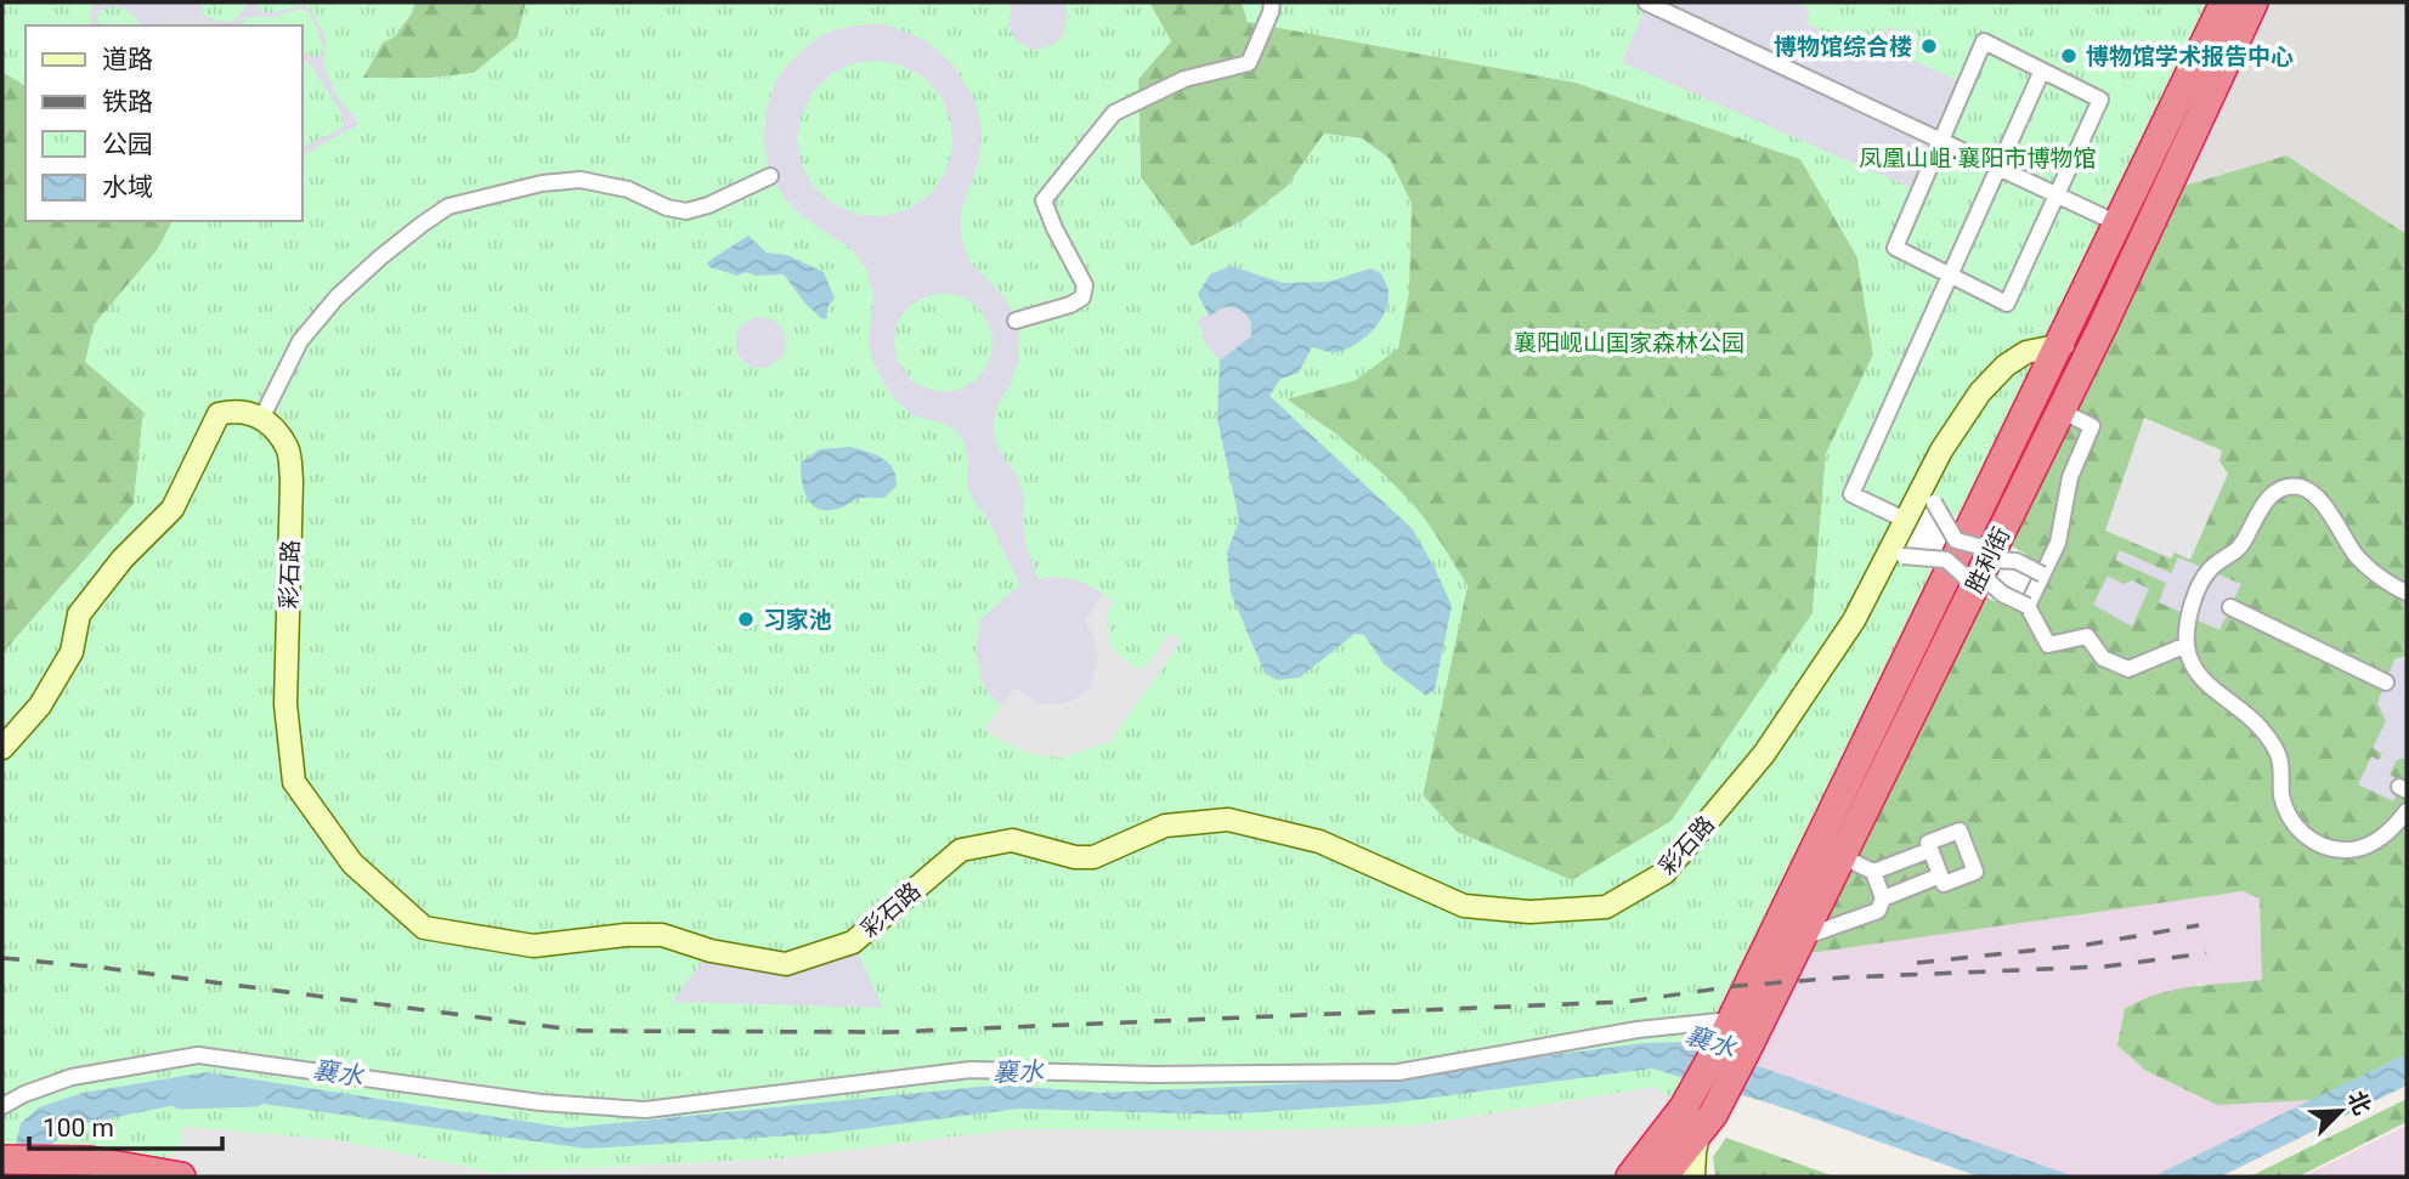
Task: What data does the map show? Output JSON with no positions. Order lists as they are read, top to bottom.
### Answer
{
  "streets": {
    "highway": ["胜利街"],
    "street": ["彩石路"]
  },
  "crossings": [
    ["胜利街", "彩石路"]
  ],
  "water": ["襄水"],
  "parks": ["凤凰山岨·襄阳市博物馆", "襄阳岘山国家森林公园"],
  "places": ["博物馆综合楼", "博物馆学术报告中心", "习家池"],
  "legend": [
    "道路",
    "铁路",
    "公园",
    "水域"
  ],
  "scale_bar": "100 m",
  "north": "top right"
}
